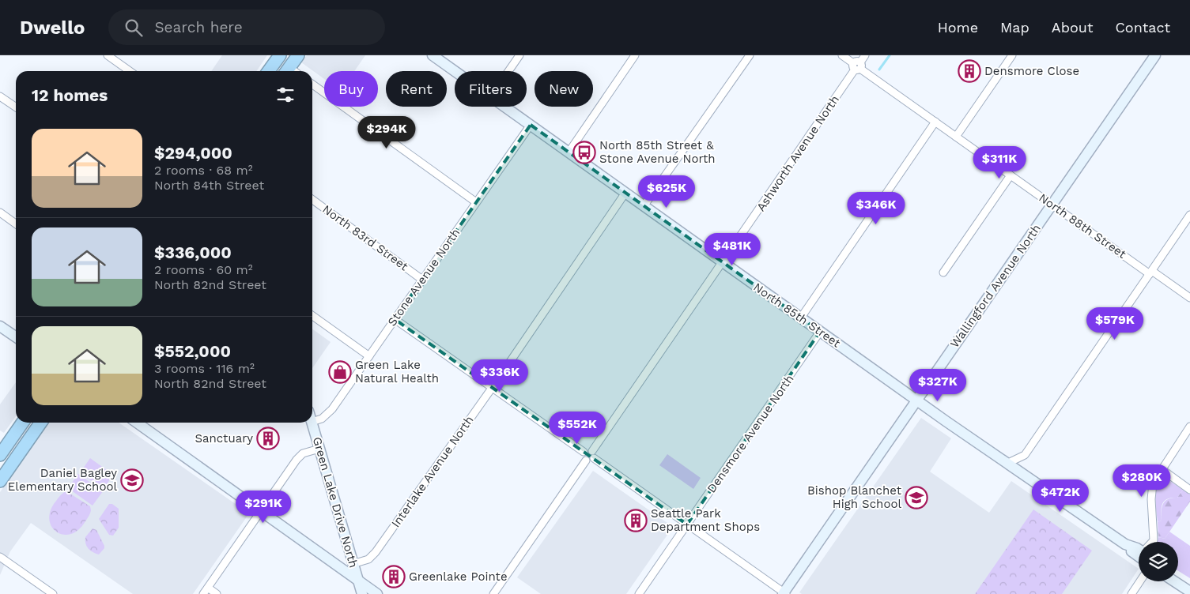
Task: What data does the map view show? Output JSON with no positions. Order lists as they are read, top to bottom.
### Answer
{
  "streets": {
    "main road": ["Wallingford Avenue North", "North 85th Street", "Green Lake Drive North"],
    "street": [
      "Ashworth Avenue North",
      "North 88th Street",
      "North 83rd Street",
      "Stone Avenue North",
      "Densmore Avenue North",
      "Interlake Avenue North"
    ]
  },
  "crossings": [
    ["Ashworth Avenue North", "North 88th Street"],
    ["Ashworth Avenue North", "North 85th Street"],
    ["North 88th Street", "Wallingford Avenue North"],
    ["North 83rd Street", "Stone Avenue North"],
    ["Stone Avenue North", "North 85th Street"],
    ["Wallingford Avenue North", "North 85th Street"],
    ["North 85th Street", "Densmore Avenue North"],
    ["North 85th Street", "Interlake Avenue North"],
    ["Interlake Avenue North", "Green Lake Drive North"]
  ],
  "places": {
    "building": [
      "Densmore Close",
      "Sanctuary",
      "Seattle Park Department Shops",
      "Greenlake Pointe"
    ],
    "bus stop": ["North 85th Street & Stone Avenue North"],
    "shop": ["Green Lake Natural Health"],
    "school or university": ["Daniel Bagley Elementary School", "Bishop Blanchet High School"]
  },
  "page": {
    "header": "Dwello",
    "search": "Search here",
    "nav": [
      "Home",
      "Map",
      "About",
      "Contact"
    ],
    "chip": [
      "Buy",
      "Rent",
      "Filters",
      "New"
    ],
    "heading": "12 homes",
    "price": [
      "$294K",
      "$311K",
      "$625K",
      "$346K",
      "$481K",
      "$579K",
      "$336K",
      "$327K",
      "$552K",
      "$280K",
      "$472K",
      "$291K"
    ],
    "list": [
      {
        "name": "$294,000",
        "note": "2 rooms · 68 m² · North 84th Street"
      },
      {
        "name": "$336,000",
        "note": "2 rooms · 60 m² · North 82nd Street"
      },
      {
        "name": "$552,000",
        "note": "3 rooms · 116 m² · North 82nd Street"
      }
    ]
  }
}
